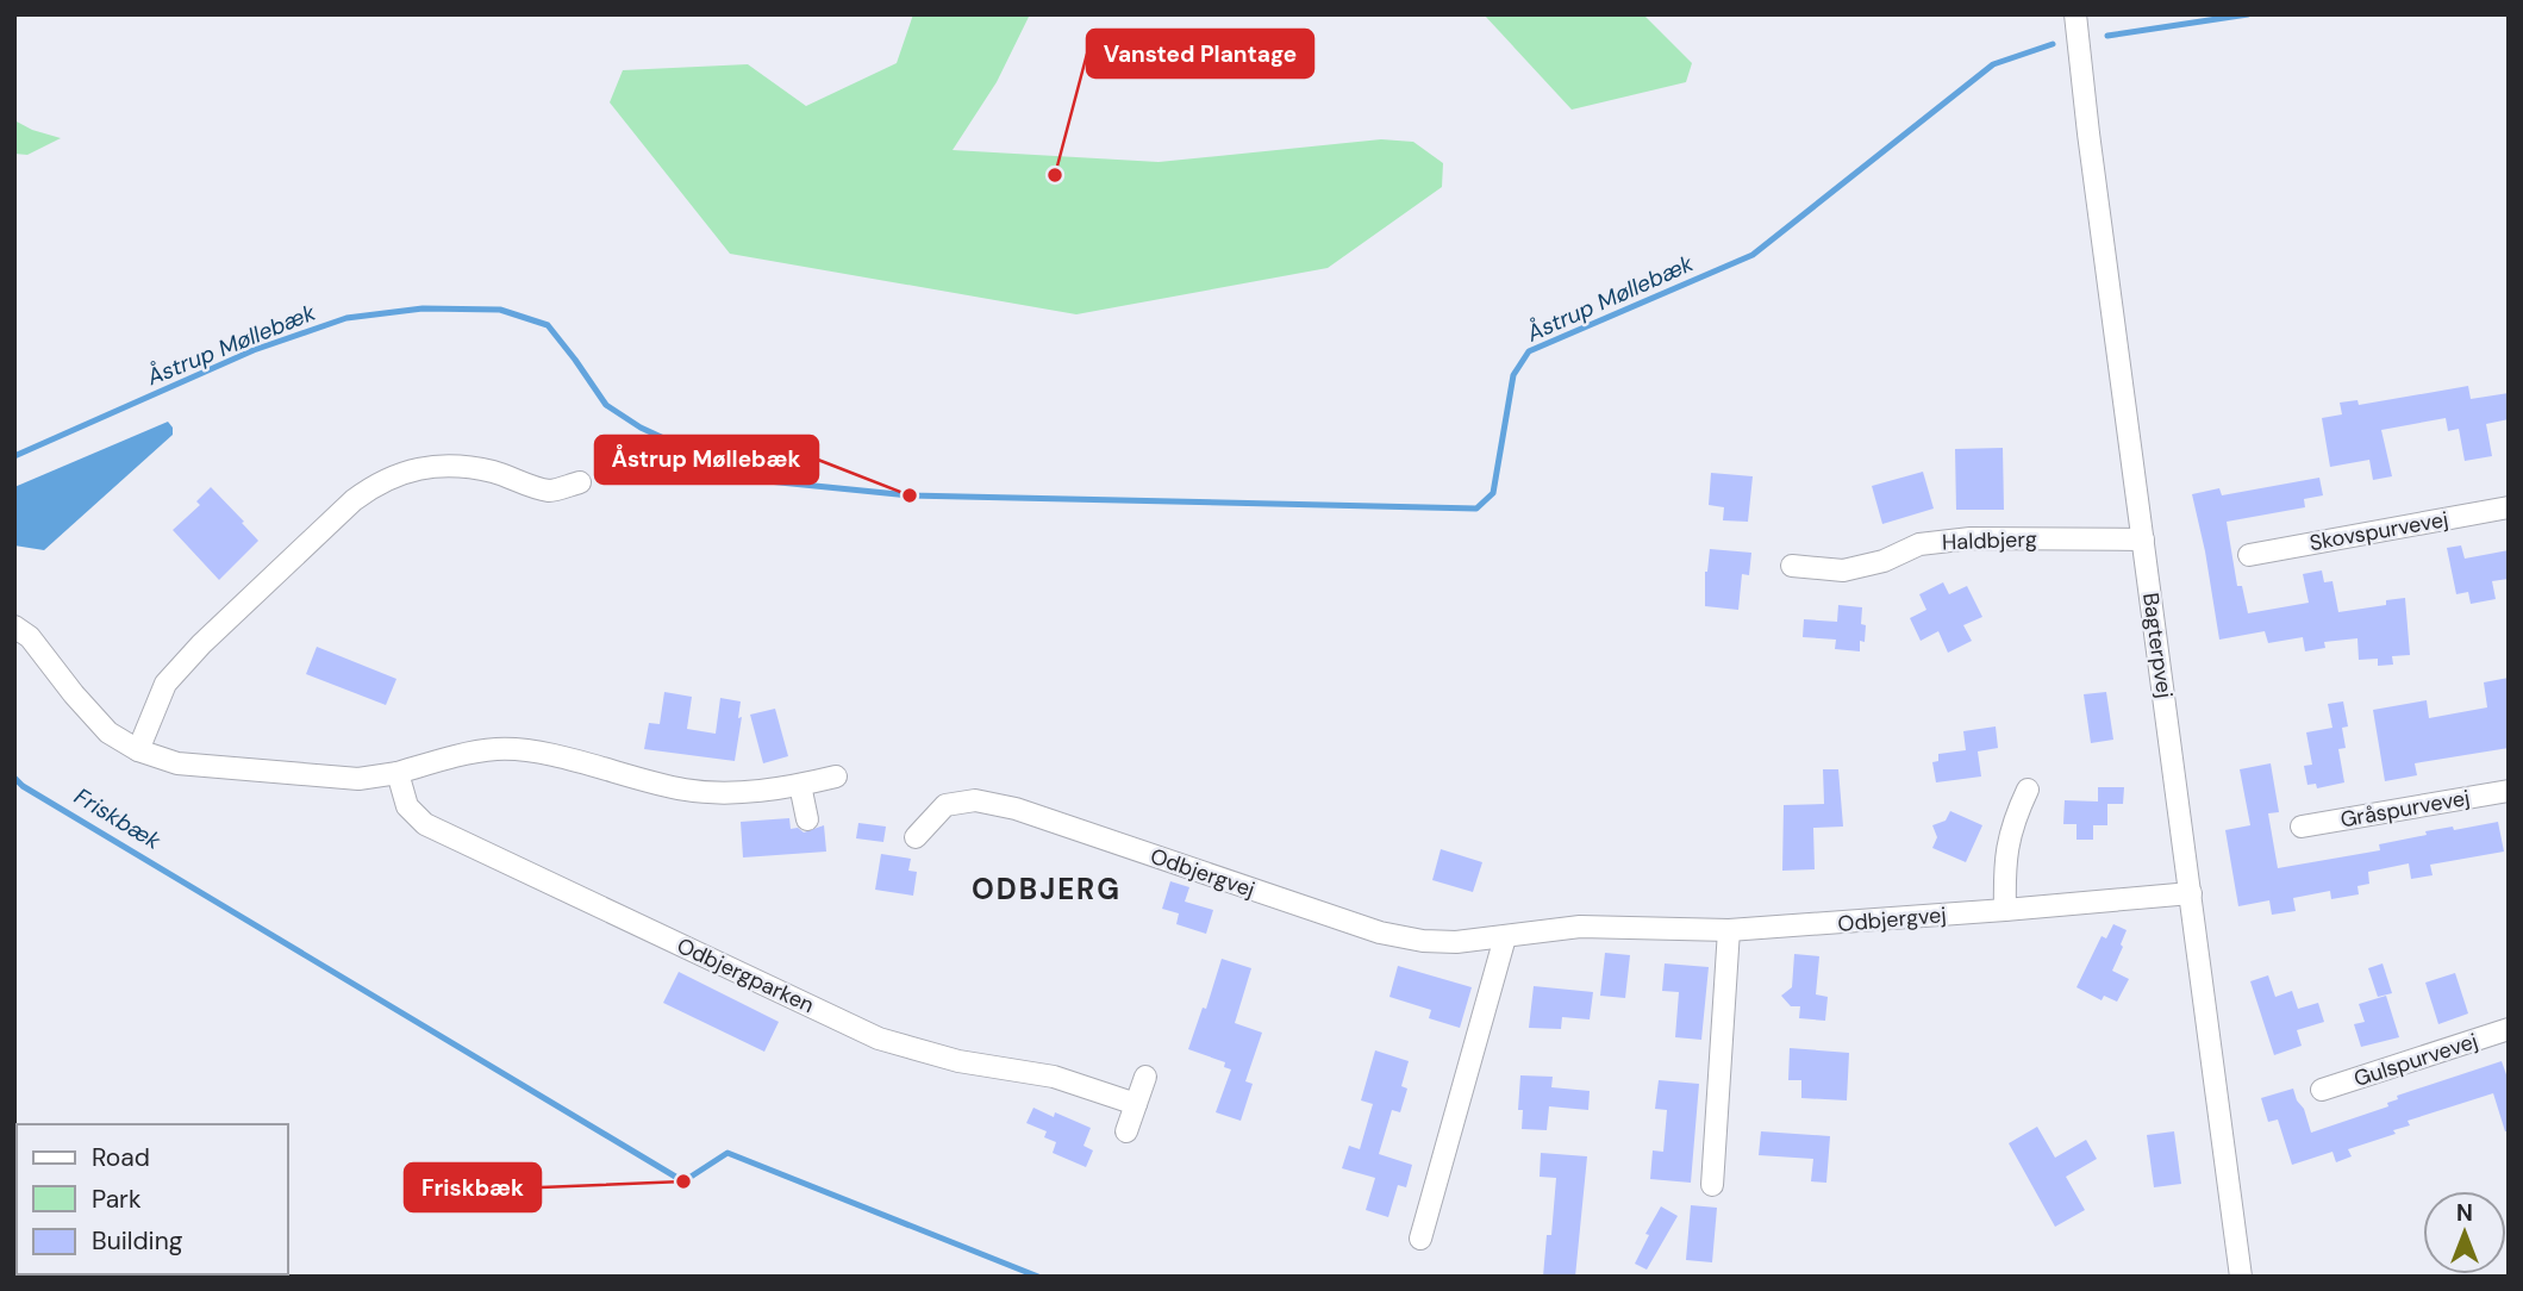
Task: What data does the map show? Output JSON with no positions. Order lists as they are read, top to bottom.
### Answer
{
  "streets": {
    "street": [
      "Skovspurvevej",
      "Haldbjerg",
      "Bagterpvej",
      "Gråspurvevej",
      "Odbjergvej",
      "Odbjergparken",
      "Gulspurvevej"
    ]
  },
  "crossings": [
    ["Haldbjerg", "Bagterpvej"],
    ["Bagterpvej", "Odbjergvej"]
  ],
  "districts": ["ODBJERG"],
  "water": ["Åstrup Møllebæk", "Friskbæk"],
  "places": ["Vansted Plantage", "Åstrup Møllebæk", "Friskbæk"],
  "legend": ["Road", "Park", "Building"],
  "north": "top"
}
